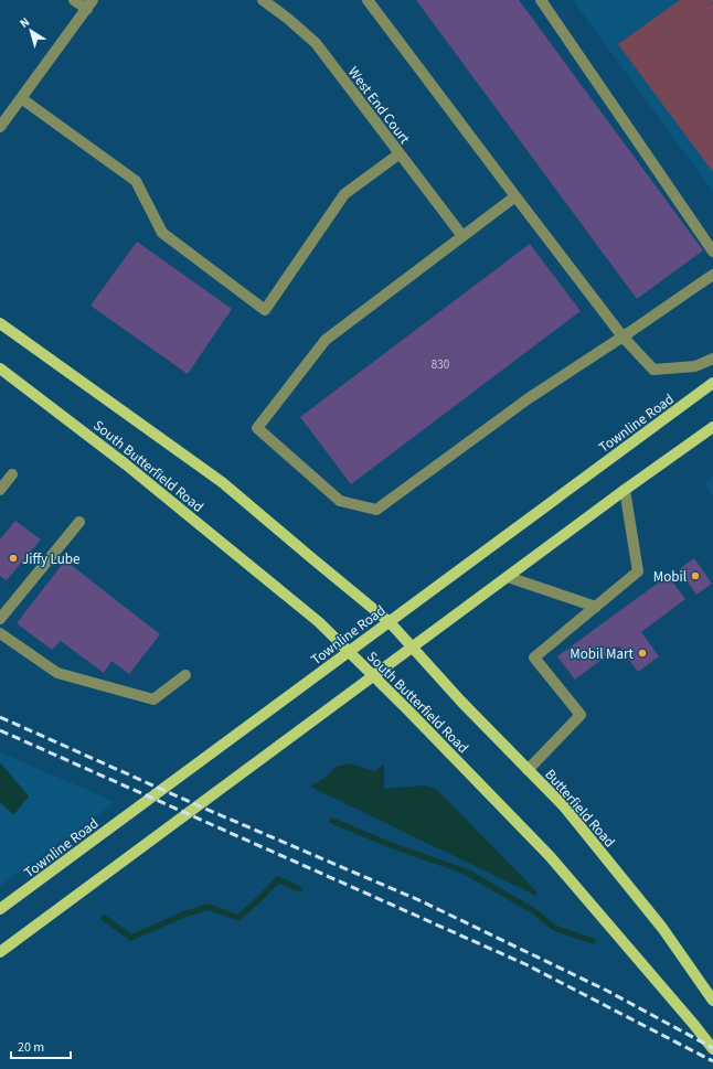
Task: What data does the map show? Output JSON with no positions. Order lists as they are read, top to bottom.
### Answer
{
  "streets": {
    "main road": ["Townline Road", "South Butterfield Road", "Butterfield Road"],
    "street": ["West End Court"]
  },
  "crossings": [
    ["Townline Road", "South Butterfield Road"],
    ["South Butterfield Road", "Butterfield Road"]
  ],
  "places": ["Jiffy Lube", "Mobil", "Mobil Mart"],
  "house_numbers": ["830"],
  "scale_bar": "20 m",
  "north": "top left"
}
